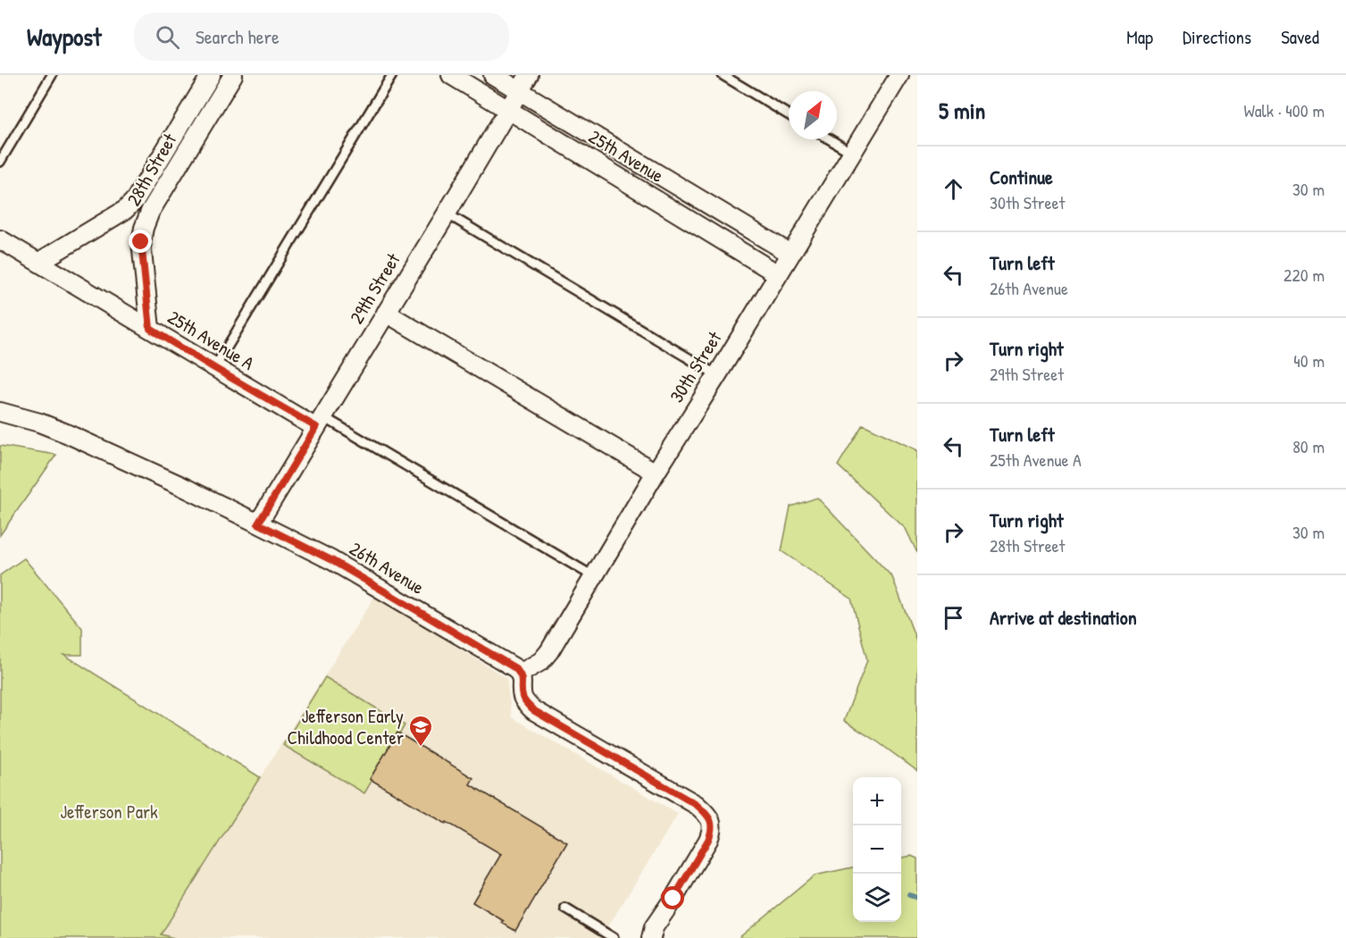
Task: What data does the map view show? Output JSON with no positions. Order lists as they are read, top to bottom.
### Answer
{
  "streets": {
    "street": [
      "25th Avenue",
      "28th Street",
      "29th Street",
      "25th Avenue A",
      "30th Street",
      "26th Avenue"
    ]
  },
  "crossings": [
    ["25th Avenue", "29th Street"],
    ["25th Avenue", "30th Street"],
    ["28th Street", "25th Avenue A"],
    ["29th Street", "25th Avenue A"],
    ["29th Street", "26th Avenue"],
    ["30th Street", "26th Avenue"]
  ],
  "parks": ["Jefferson Park"],
  "places": {
    "school or university": ["Jefferson Early Childhood Center"]
  },
  "north": "top right",
  "page": {
    "header": "Waypost",
    "search": "Search here",
    "nav": ["Map", "Directions", "Saved"],
    "heading": ["5 min", "Walk · 400 m"],
    "list": [
      ["Continue", "30th Street", "30 m"],
      ["Turn left", "26th Avenue", "220 m"],
      ["Turn right", "29th Street", "40 m"],
      ["Turn left", "25th Avenue A", "80 m"],
      ["Turn right", "28th Street", "30 m"],
      "Arrive at destination"
    ],
    "map_buttons": ["+", "−"]
  }
}
